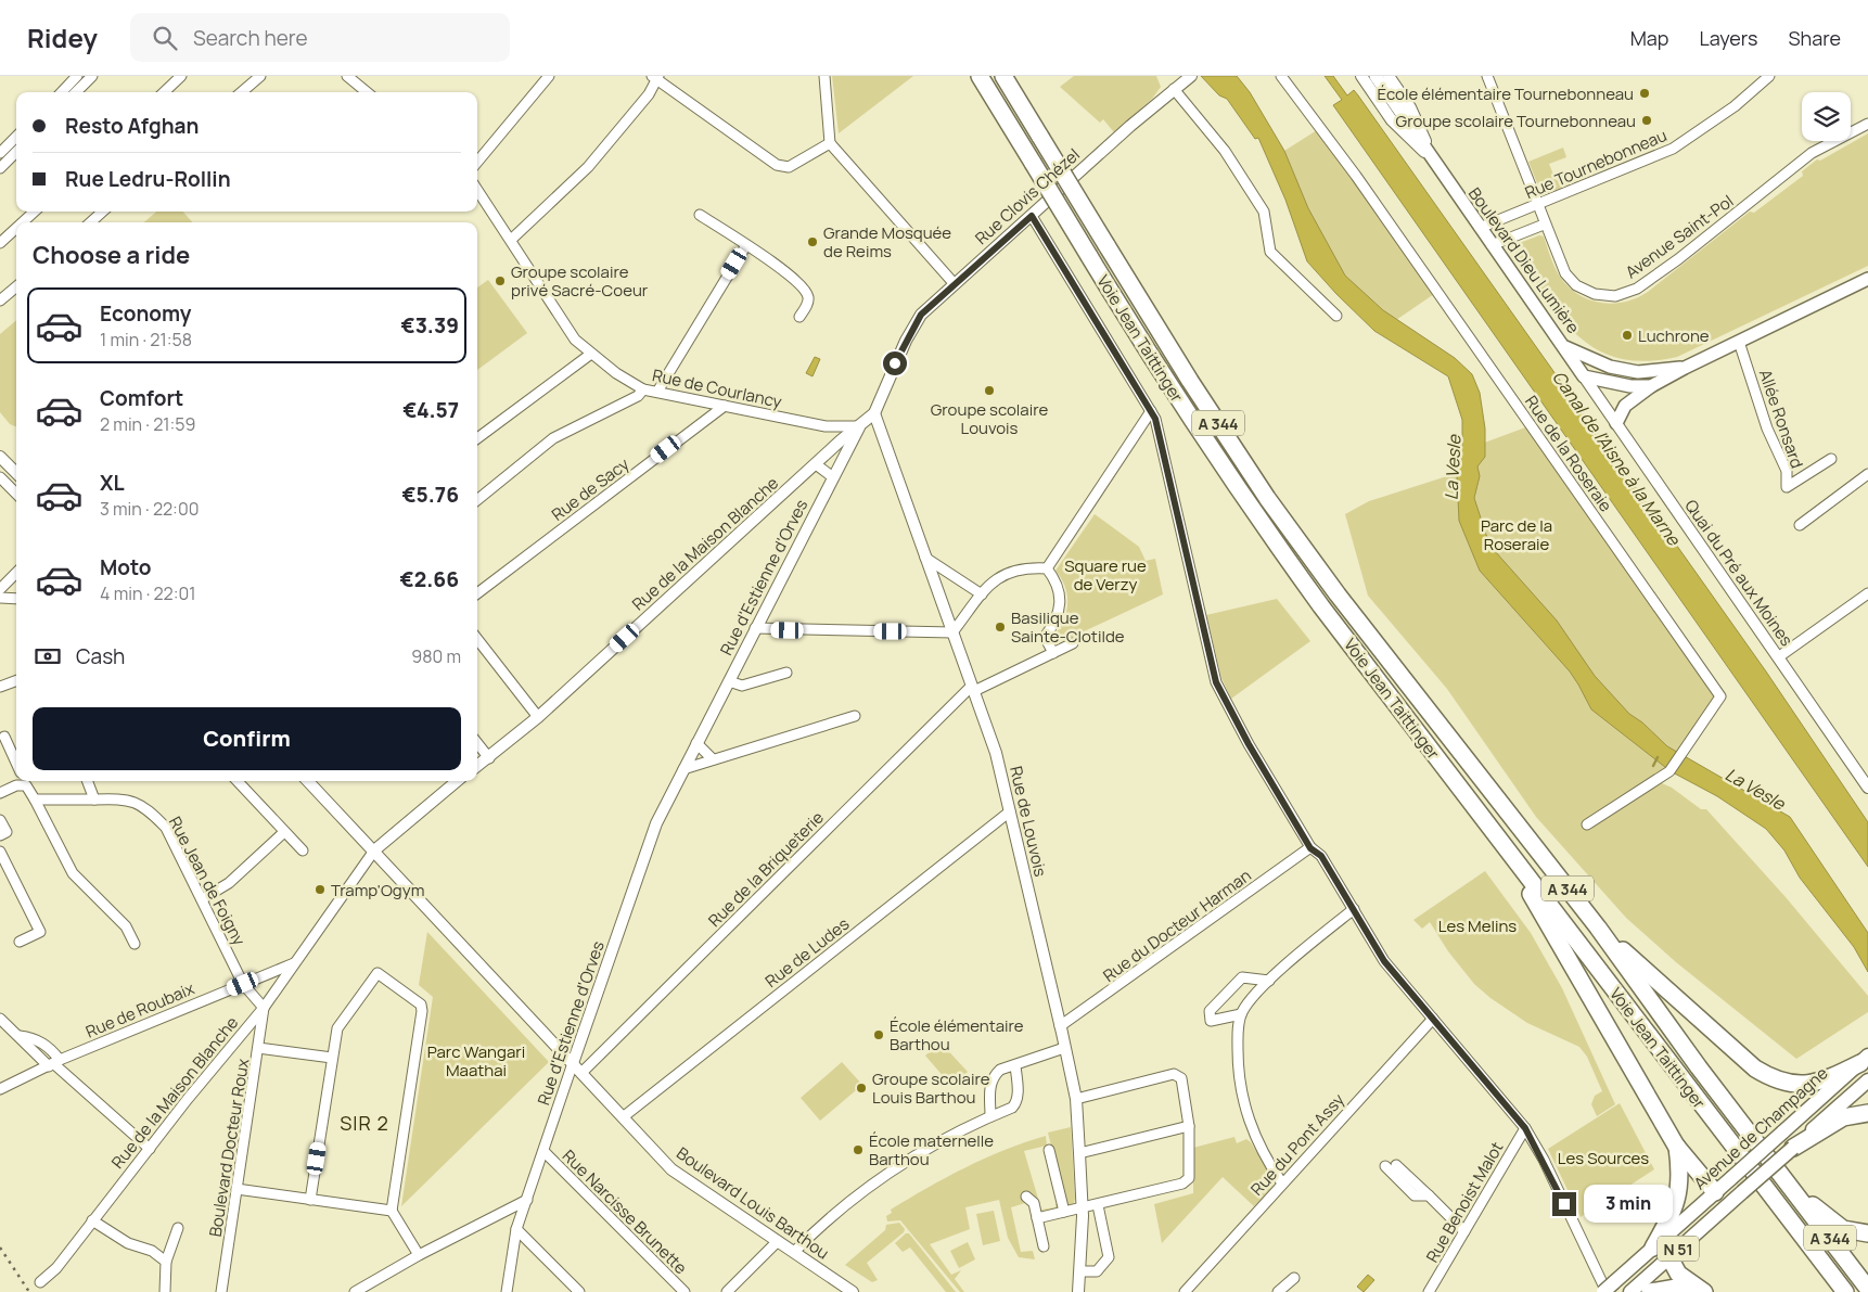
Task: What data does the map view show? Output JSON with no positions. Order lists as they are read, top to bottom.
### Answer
{
  "streets": {
    "highway": ["Voie Jean Taittinger", "A 344"],
    "main road": ["Boulevard Dieu Lumière", "Avenue de Champagne", "N 51"],
    "street": [
      "Rue Tournebonneau",
      "Rue Clovis Chézel",
      "Avenue Saint-Pol",
      "Rue de Courlancy",
      "Allée Ronsard",
      "Rue de la Roseraie",
      "Rue de Sacy",
      "Rue de la Maison Blanche",
      "Quai du Pré aux Moines",
      "Rue d'Estienne d'Orves",
      "Rue de Louvois",
      "Rue de la Briqueterie",
      "Rue Jean de Foigny",
      "Rue du Docteur Harman",
      "Rue de Ludes",
      "Rue de Roubaix",
      "Rue du Pont Assy",
      "Boulevard Docteur Roux",
      "Rue Benoist Malot",
      "Boulevard Louis Barthou",
      "Rue Narcisse Brunette"
    ]
  },
  "crossings": [
    ["Rue Tournebonneau", "Avenue Saint-Pol"],
    ["Rue Tournebonneau", "Boulevard Dieu Lumière"],
    ["Rue Clovis Chézel", "Rue de la Maison Blanche"],
    ["Rue Clovis Chézel", "Rue de Louvois"],
    ["Boulevard Dieu Lumière", "Quai du Pré aux Moines"],
    ["Rue de Courlancy", "Rue de Sacy"],
    ["Rue de Courlancy", "Rue de la Maison Blanche"],
    ["Rue de Courlancy", "Rue d'Estienne d'Orves"],
    ["Rue de la Maison Blanche", "Rue d'Estienne d'Orves"],
    ["Rue de la Maison Blanche", "Rue de Louvois"],
    ["Rue de la Maison Blanche", "Rue Jean de Foigny"],
    ["Rue de la Maison Blanche", "Rue de Roubaix"],
    ["Rue de la Maison Blanche", "Boulevard Docteur Roux"],
    ["Rue de la Maison Blanche", "Boulevard Louis Barthou"],
    ["Rue d'Estienne d'Orves", "Boulevard Louis Barthou"],
    ["Rue d'Estienne d'Orves", "Rue Narcisse Brunette"],
    ["Rue de Louvois", "Rue de la Briqueterie"],
    ["Rue de Louvois", "Rue du Docteur Harman"],
    ["Rue de Louvois", "Rue de Ludes"],
    ["Rue de la Briqueterie", "Boulevard Louis Barthou"],
    ["Rue Jean de Foigny", "Rue de Roubaix"],
    ["Rue Jean de Foigny", "Boulevard Docteur Roux"],
    ["Rue de Ludes", "Boulevard Louis Barthou"]
  ],
  "districts": ["SIR 2"],
  "water": ["Canal de l'Aisne à la Marne", "La Vesle"],
  "parks": [
    "Parc de la Roseraie",
    "Square rue de Verzy",
    "Les Melins",
    "Parc Wangari Maathai",
    "Les Sources"
  ],
  "places": [
    "École élémentaire Tournebonneau",
    "Groupe scolaire Tournebonneau",
    "Grande Mosquée de Reims",
    "Groupe scolaire privé Sacré-Coeur",
    "Luchrone",
    "Groupe scolaire Louvois",
    "Basilique Sainte-Clotilde",
    "Tramp'Ogym",
    "École élémentaire Barthou",
    "Groupe scolaire Louis Barthou",
    "École maternelle Barthou"
  ],
  "page": {
    "header": "Ridey",
    "search": "Search here",
    "nav": ["Map", "Layers", "Share"],
    "banner": ["Resto Afghan", "Rue Ledru-Rollin"],
    "heading": "Choose a ride",
    "list": [
      {
        "name": "Economy",
        "note": "1 min · 21:58",
        "value": "€3.39"
      },
      {
        "name": "Comfort",
        "note": "2 min · 21:59",
        "value": "€4.57"
      },
      {
        "name": "XL",
        "note": "3 min · 22:00",
        "value": "€5.76"
      },
      {
        "name": "Moto",
        "note": "4 min · 22:01",
        "value": "€2.66"
      }
    ],
    "pay": ["Cash", "980 m"],
    "buttons": "Confirm",
    "bubble": "3 min"
  }
}
